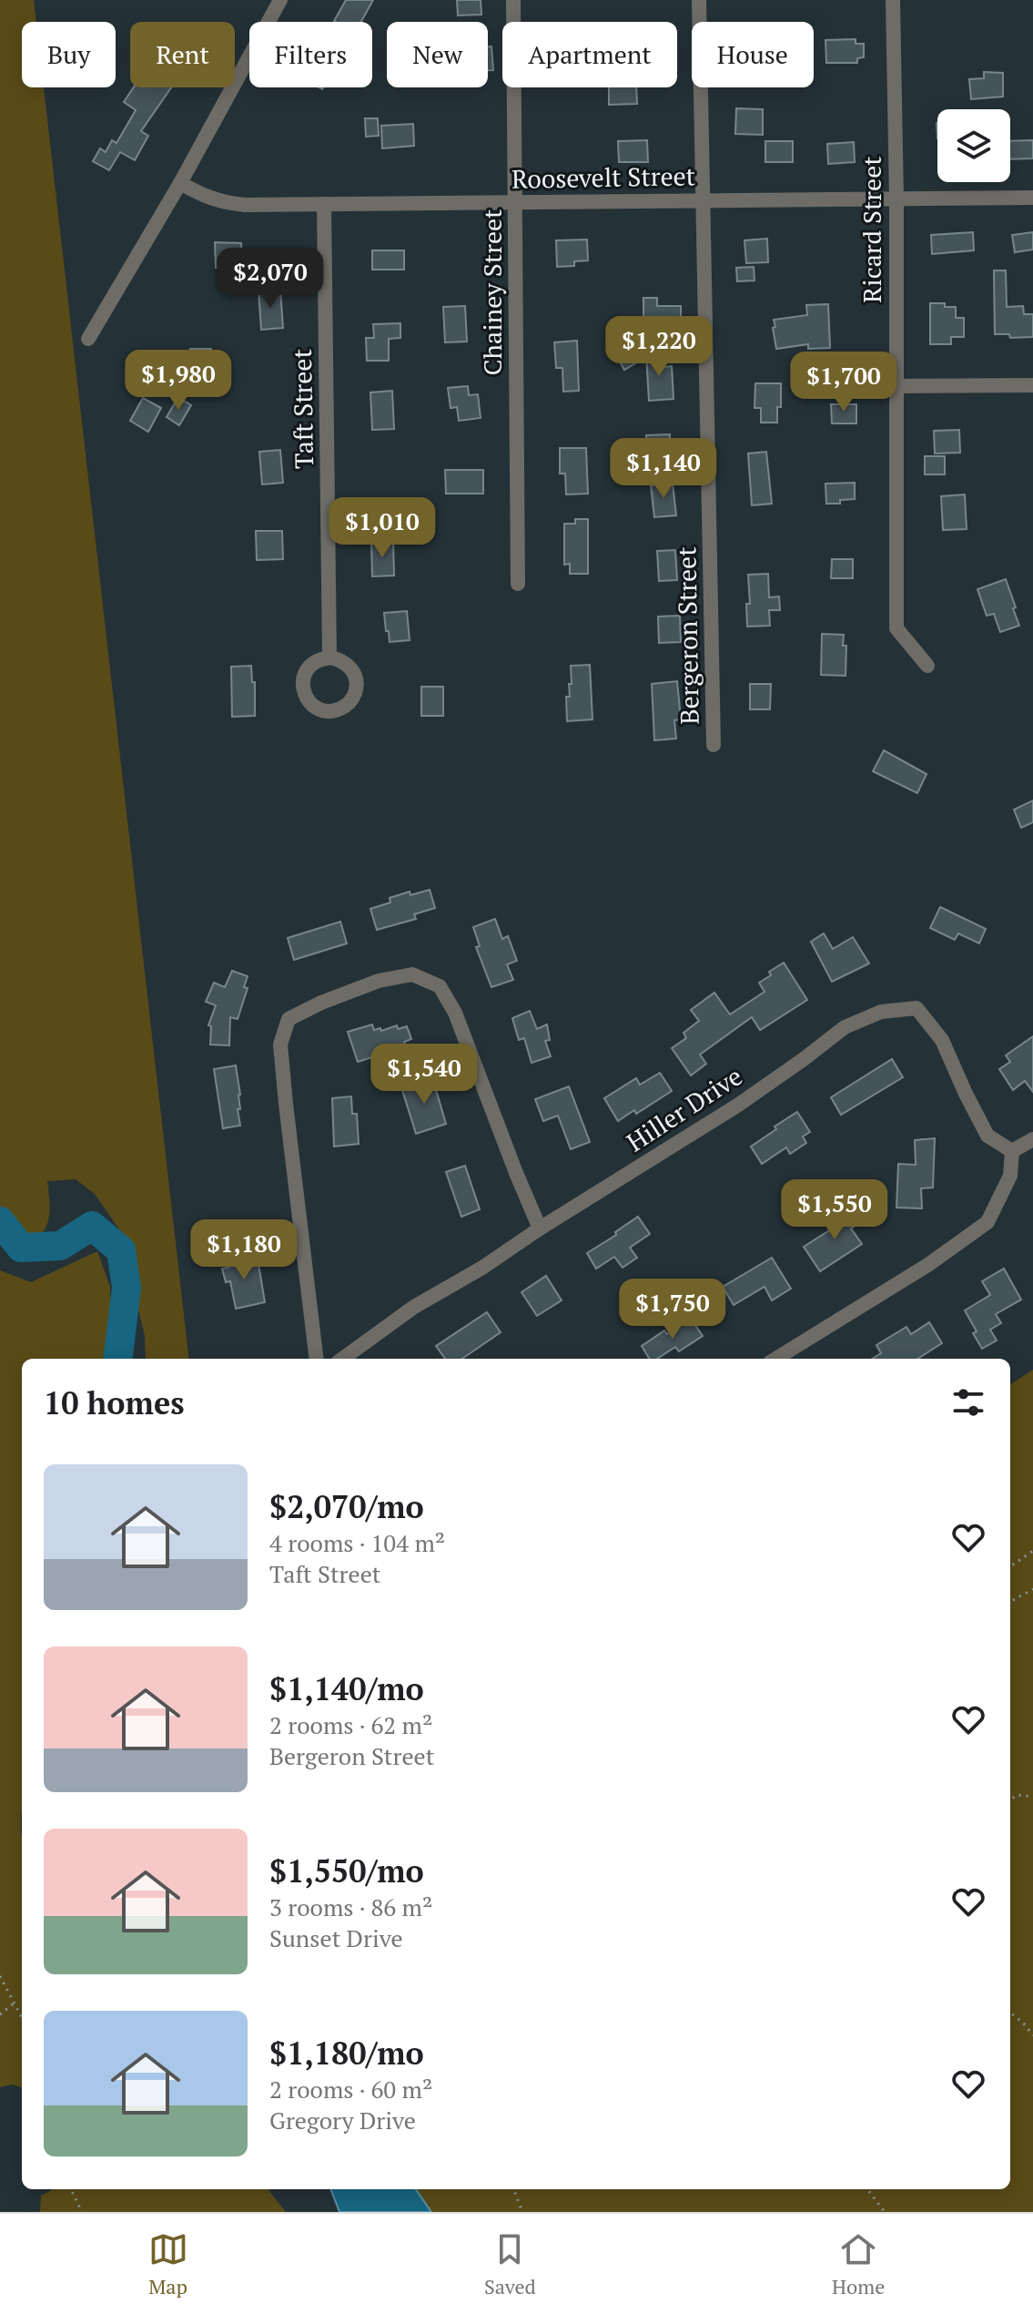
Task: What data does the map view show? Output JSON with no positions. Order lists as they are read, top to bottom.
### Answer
{
  "streets": {
    "street": [
      "Roosevelt Street",
      "Ricard Street",
      "Chainey Street",
      "Taft Street",
      "Bergeron Street",
      "Hiller Drive"
    ]
  },
  "crossings": [
    ["Roosevelt Street", "Ricard Street"],
    ["Roosevelt Street", "Chainey Street"],
    ["Roosevelt Street", "Taft Street"],
    ["Roosevelt Street", "Bergeron Street"]
  ],
  "page": {
    "chip": [
      "Buy",
      "Rent",
      "Filters",
      "New",
      "Apartment",
      "House"
    ],
    "price": [
      "$2,070",
      "$1,220",
      "$1,980",
      "$1,700",
      "$1,140",
      "$1,010",
      "$1,540",
      "$1,550",
      "$1,180",
      "$1,750"
    ],
    "heading": "10 homes",
    "list": [
      {
        "name": "$2,070/mo",
        "note": "4 rooms · 104 m² · Taft Street"
      },
      {
        "name": "$1,140/mo",
        "note": "2 rooms · 62 m² · Bergeron Street"
      },
      {
        "name": "$1,550/mo",
        "note": "3 rooms · 86 m² · Sunset Drive"
      },
      {
        "name": "$1,180/mo",
        "note": "2 rooms · 60 m² · Gregory Drive"
      }
    ],
    "tabs": ["Map", "Saved", "Home"]
  }
}
